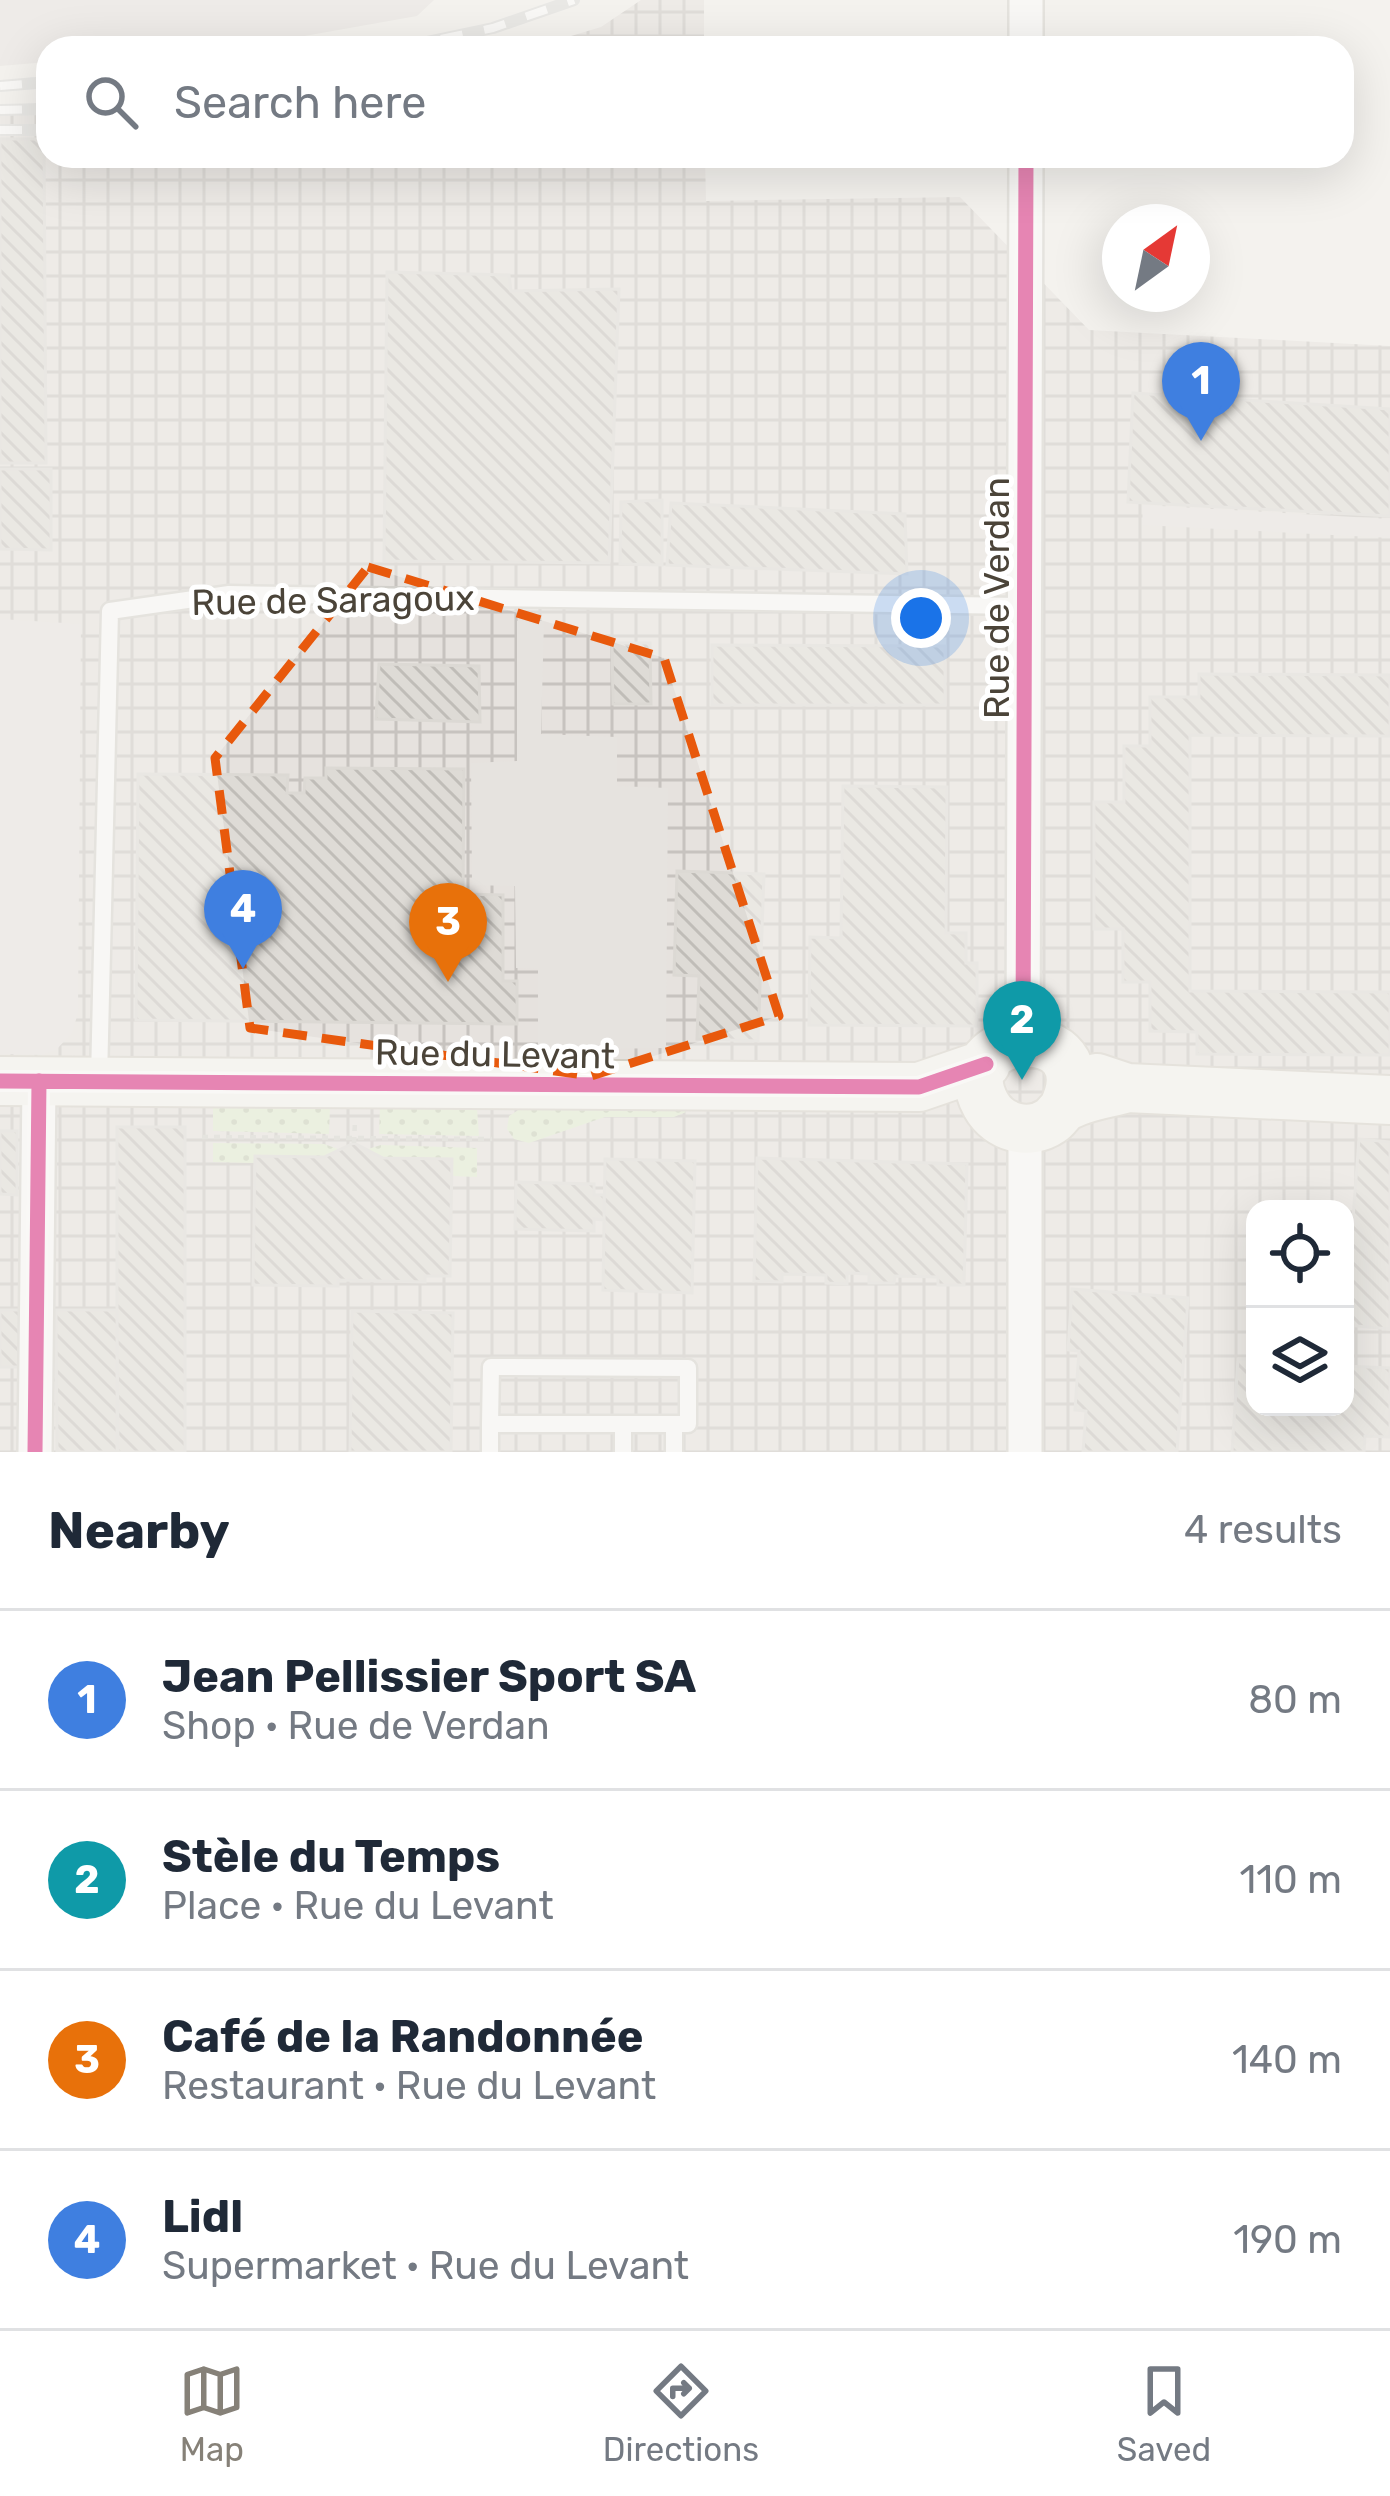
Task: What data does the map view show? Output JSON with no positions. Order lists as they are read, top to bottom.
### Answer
{
  "streets": {
    "street": ["Rue de Verdan", "Rue du Levant"],
    "lane": ["Rue de Saragoux"]
  },
  "crossings": [
    ["Rue de Verdan", "Rue de Saragoux"],
    ["Rue de Verdan", "Rue du Levant"],
    ["Rue de Saragoux", "Rue du Levant"]
  ],
  "north": "top right",
  "page": {
    "search": "Search here",
    "pins": [
      "1",
      "4",
      "3",
      "2"
    ],
    "heading": ["Nearby", "4 results"],
    "list": [
      {
        "mark": "1",
        "name": "Jean Pellissier Sport SA",
        "note": "Shop · Rue de Verdan",
        "value": "80 m"
      },
      {
        "mark": "2",
        "name": "Stèle du Temps",
        "note": "Place · Rue du Levant",
        "value": "110 m"
      },
      {
        "mark": "3",
        "name": "Café de la Randonnée",
        "note": "Restaurant · Rue du Levant",
        "value": "140 m"
      },
      {
        "mark": "4",
        "name": "Lidl",
        "note": "Supermarket · Rue du Levant",
        "value": "190 m"
      }
    ],
    "nav": ["Map", "Directions", "Saved"]
  }
}
